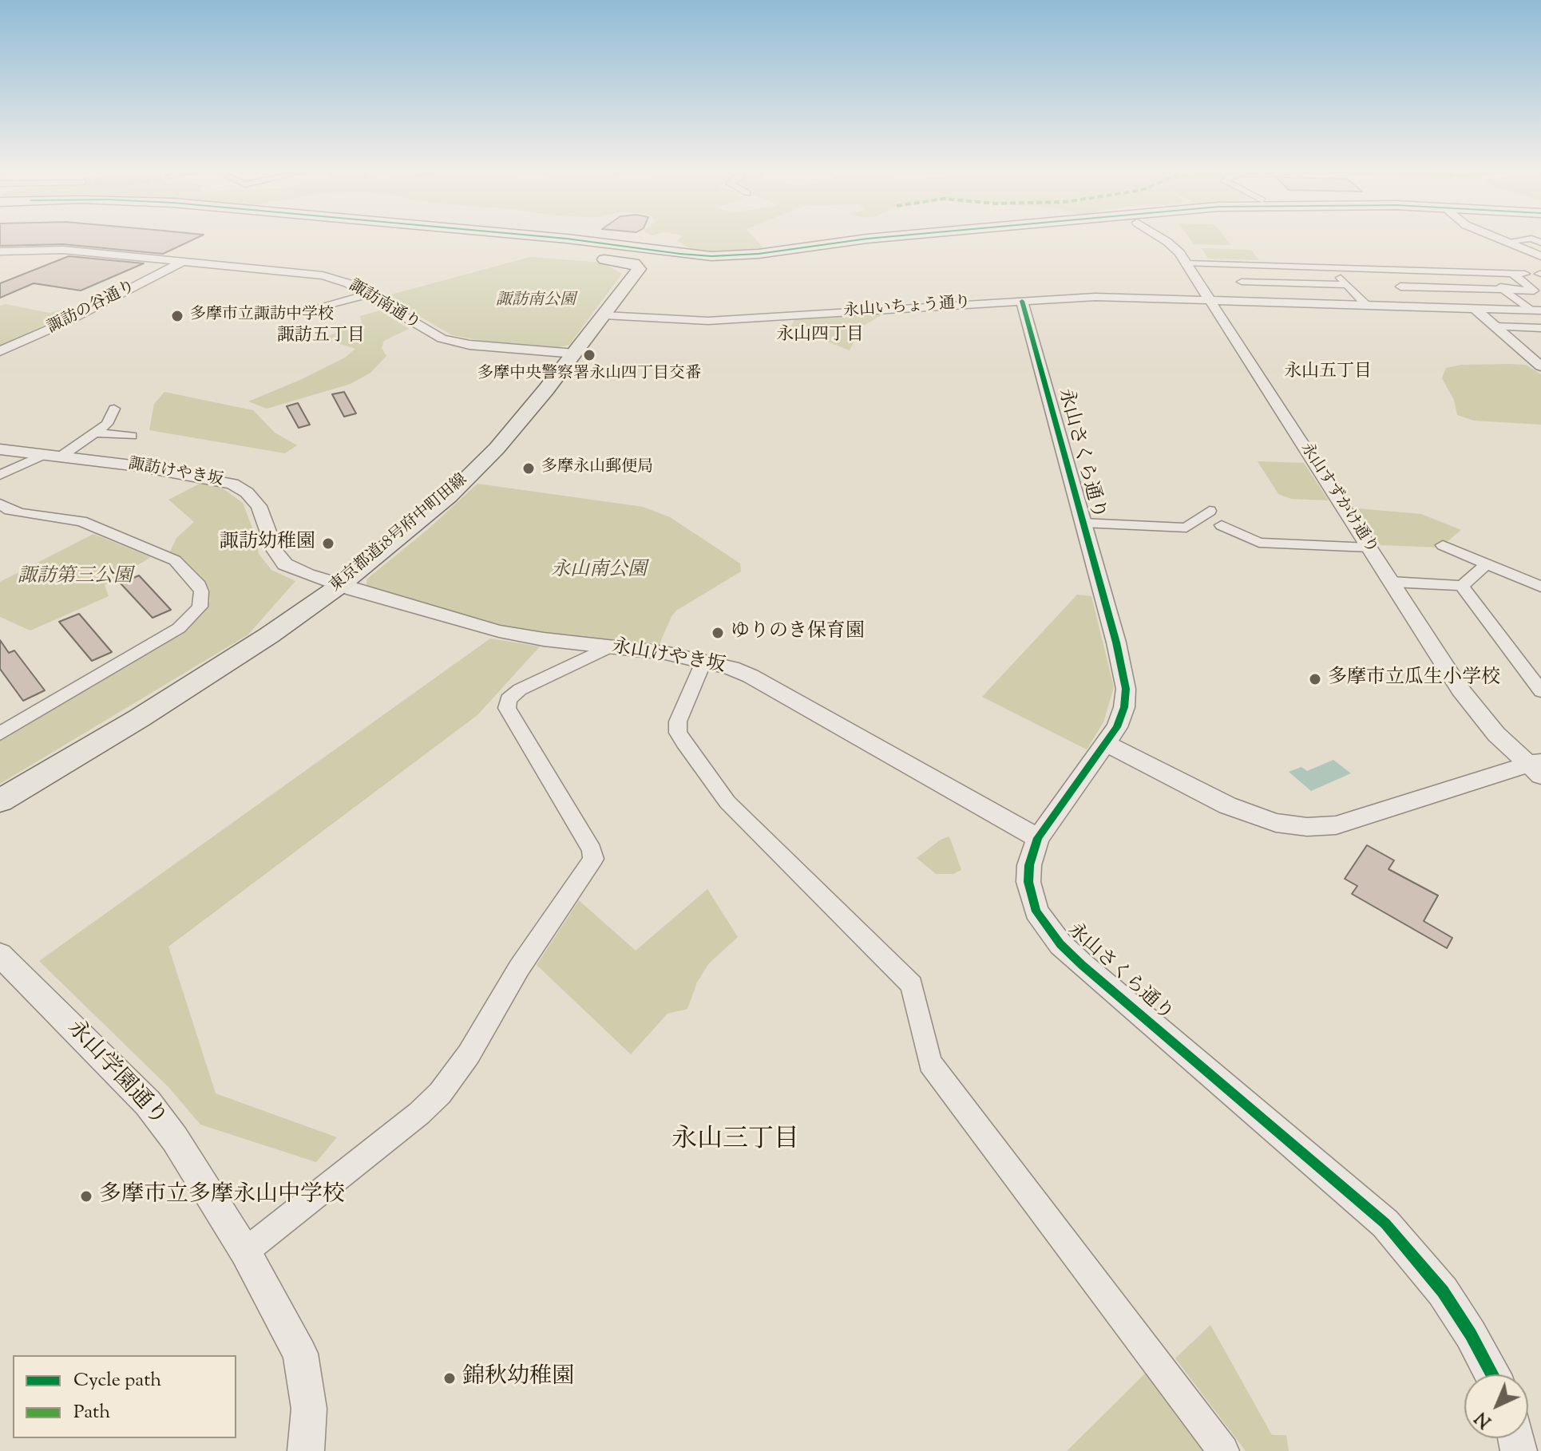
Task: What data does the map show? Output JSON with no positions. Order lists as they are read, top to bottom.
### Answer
{
  "streets": {
    "main road": ["東京都道18号府中町田線"],
    "street": [
      "諏訪南通り",
      "諏訪の谷通り",
      "永山いちょう通り",
      "永山さくら通り",
      "諏訪けやき坂",
      "永山すずかけ通り",
      "永山けやき坂",
      "永山学園通り"
    ]
  },
  "crossings": [
    ["諏訪南通り", "諏訪の谷通り"],
    ["諏訪南通り", "東京都道18号府中町田線"],
    ["永山いちょう通り", "永山さくら通り"],
    ["永山いちょう通り", "永山すずかけ通り"],
    ["永山いちょう通り", "東京都道18号府中町田線"],
    ["永山さくら通り", "永山けやき坂"],
    ["諏訪けやき坂", "東京都道18号府中町田線"],
    ["諏訪けやき坂", "永山けやき坂"],
    ["東京都道18号府中町田線", "永山けやき坂"]
  ],
  "districts": [
    "永山四丁目",
    "諏訪五丁目",
    "永山五丁目",
    "永山三丁目"
  ],
  "parks": ["諏訪南公園", "永山南公園", "諏訪第三公園"],
  "places": [
    "多摩市立諏訪中学校",
    "多摩中央警察署永山四丁目交番",
    "多摩永山郵便局",
    "諏訪幼稚園",
    "ゆりのき保育園",
    "多摩市立瓜生小学校",
    "多摩市立多摩永山中学校",
    "錦秋幼稚園"
  ],
  "legend": ["Cycle path", "Path"],
  "north": "bottom left"
}
